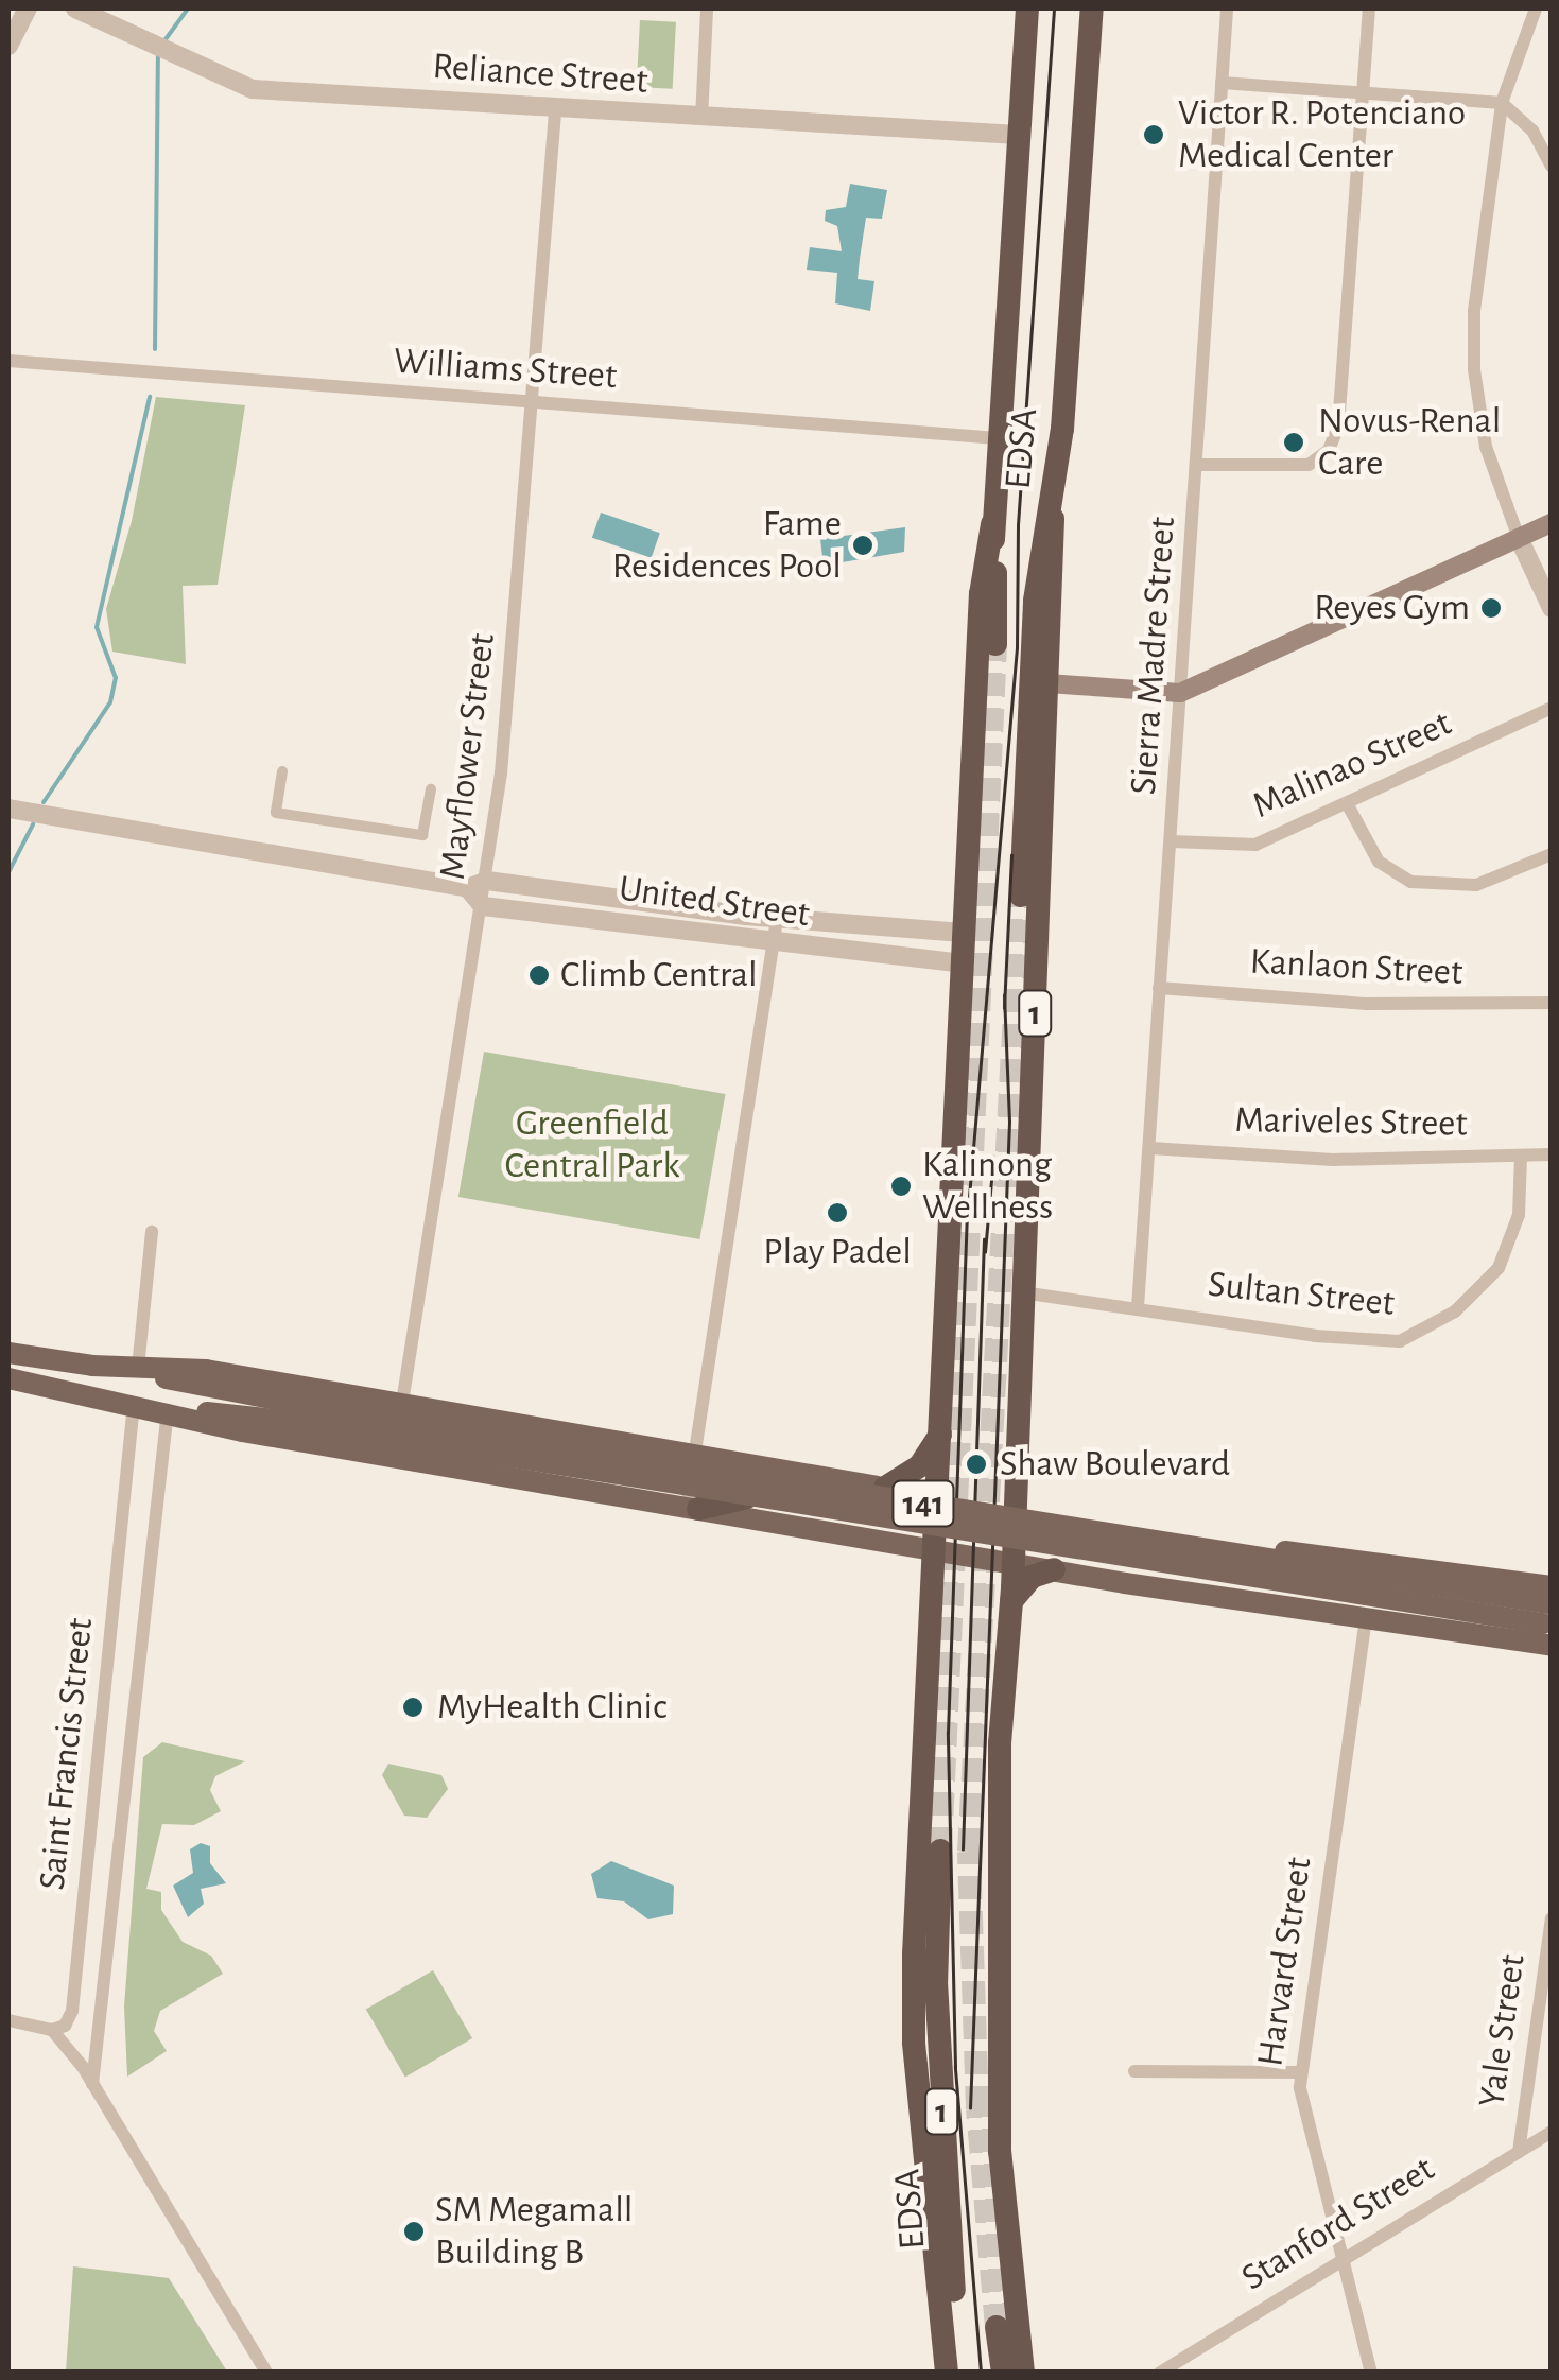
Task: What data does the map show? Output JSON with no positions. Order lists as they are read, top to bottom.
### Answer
{
  "streets": {
    "highway": ["EDSA", "1"],
    "main road": ["141"],
    "street": [
      "Reliance Street",
      "Williams Street",
      "Sierra Madre Street",
      "Mayflower Street",
      "Malinao Street",
      "United Street",
      "Kanlaon Street",
      "Mariveles Street",
      "Sultan Street",
      "Saint Francis Street",
      "Harvard Street",
      "Yale Street",
      "Stanford Street"
    ]
  },
  "crossings": [
    ["Reliance Street", "EDSA"],
    ["Reliance Street", "Mayflower Street"],
    ["Williams Street", "EDSA"],
    ["Williams Street", "Mayflower Street"],
    ["EDSA", "1"],
    ["Sierra Madre Street", "Malinao Street"],
    ["Sierra Madre Street", "Kanlaon Street"],
    ["Sierra Madre Street", "Mariveles Street"],
    ["Sierra Madre Street", "Sultan Street"],
    ["Mayflower Street", "United Street"],
    ["Mayflower Street", "141"],
    ["United Street", "1"],
    ["1", "Sultan Street"],
    ["1", "141"],
    ["Mariveles Street", "Sultan Street"],
    ["141", "Saint Francis Street"],
    ["141", "Harvard Street"],
    ["Harvard Street", "Stanford Street"],
    ["Yale Street", "Stanford Street"]
  ],
  "parks": ["Greenfield Central Park"],
  "places": [
    "Victor R. Potenciano Medical Center",
    "Novus-Renal Care",
    "Fame Residences Pool",
    "Reyes Gym",
    "Climb Central",
    "Kalinong Wellness",
    "Play Padel",
    "Shaw Boulevard",
    "MyHealth Clinic",
    "SM Megamall Building B"
  ]
}
